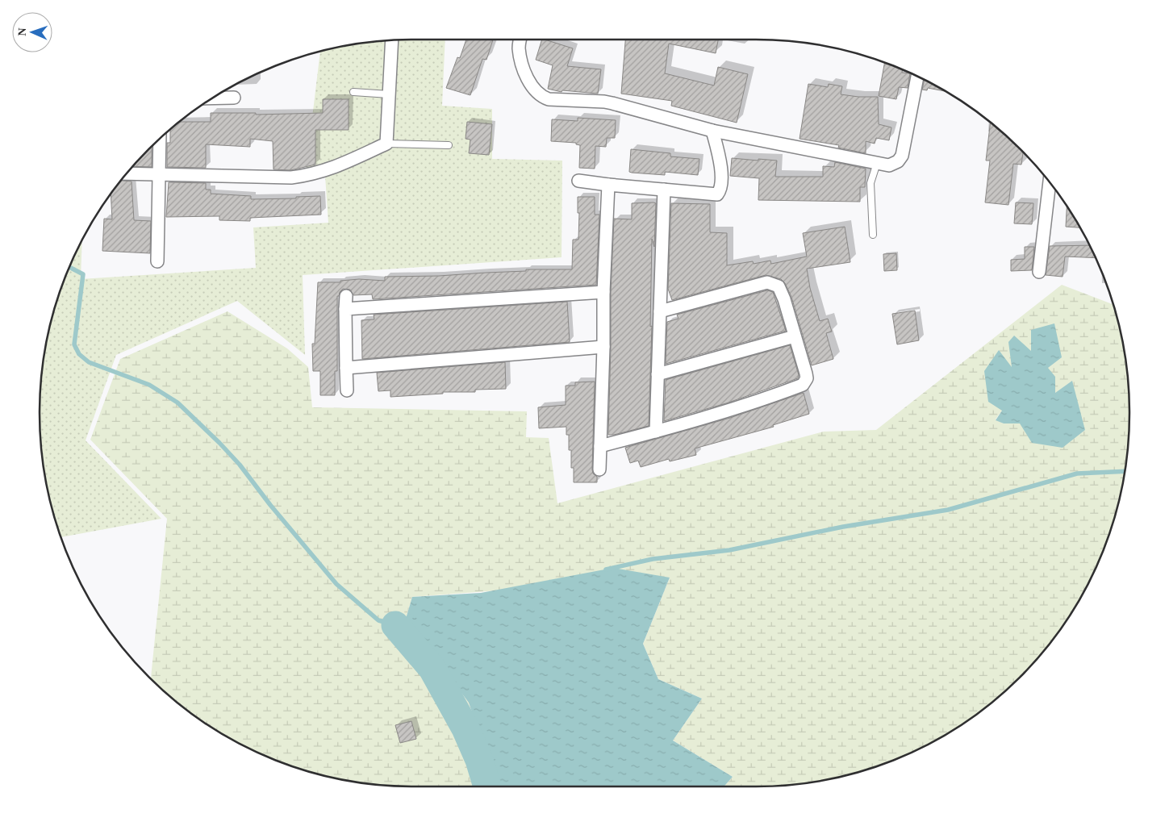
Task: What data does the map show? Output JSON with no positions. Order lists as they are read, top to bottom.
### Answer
{
  "north": "left"
}
